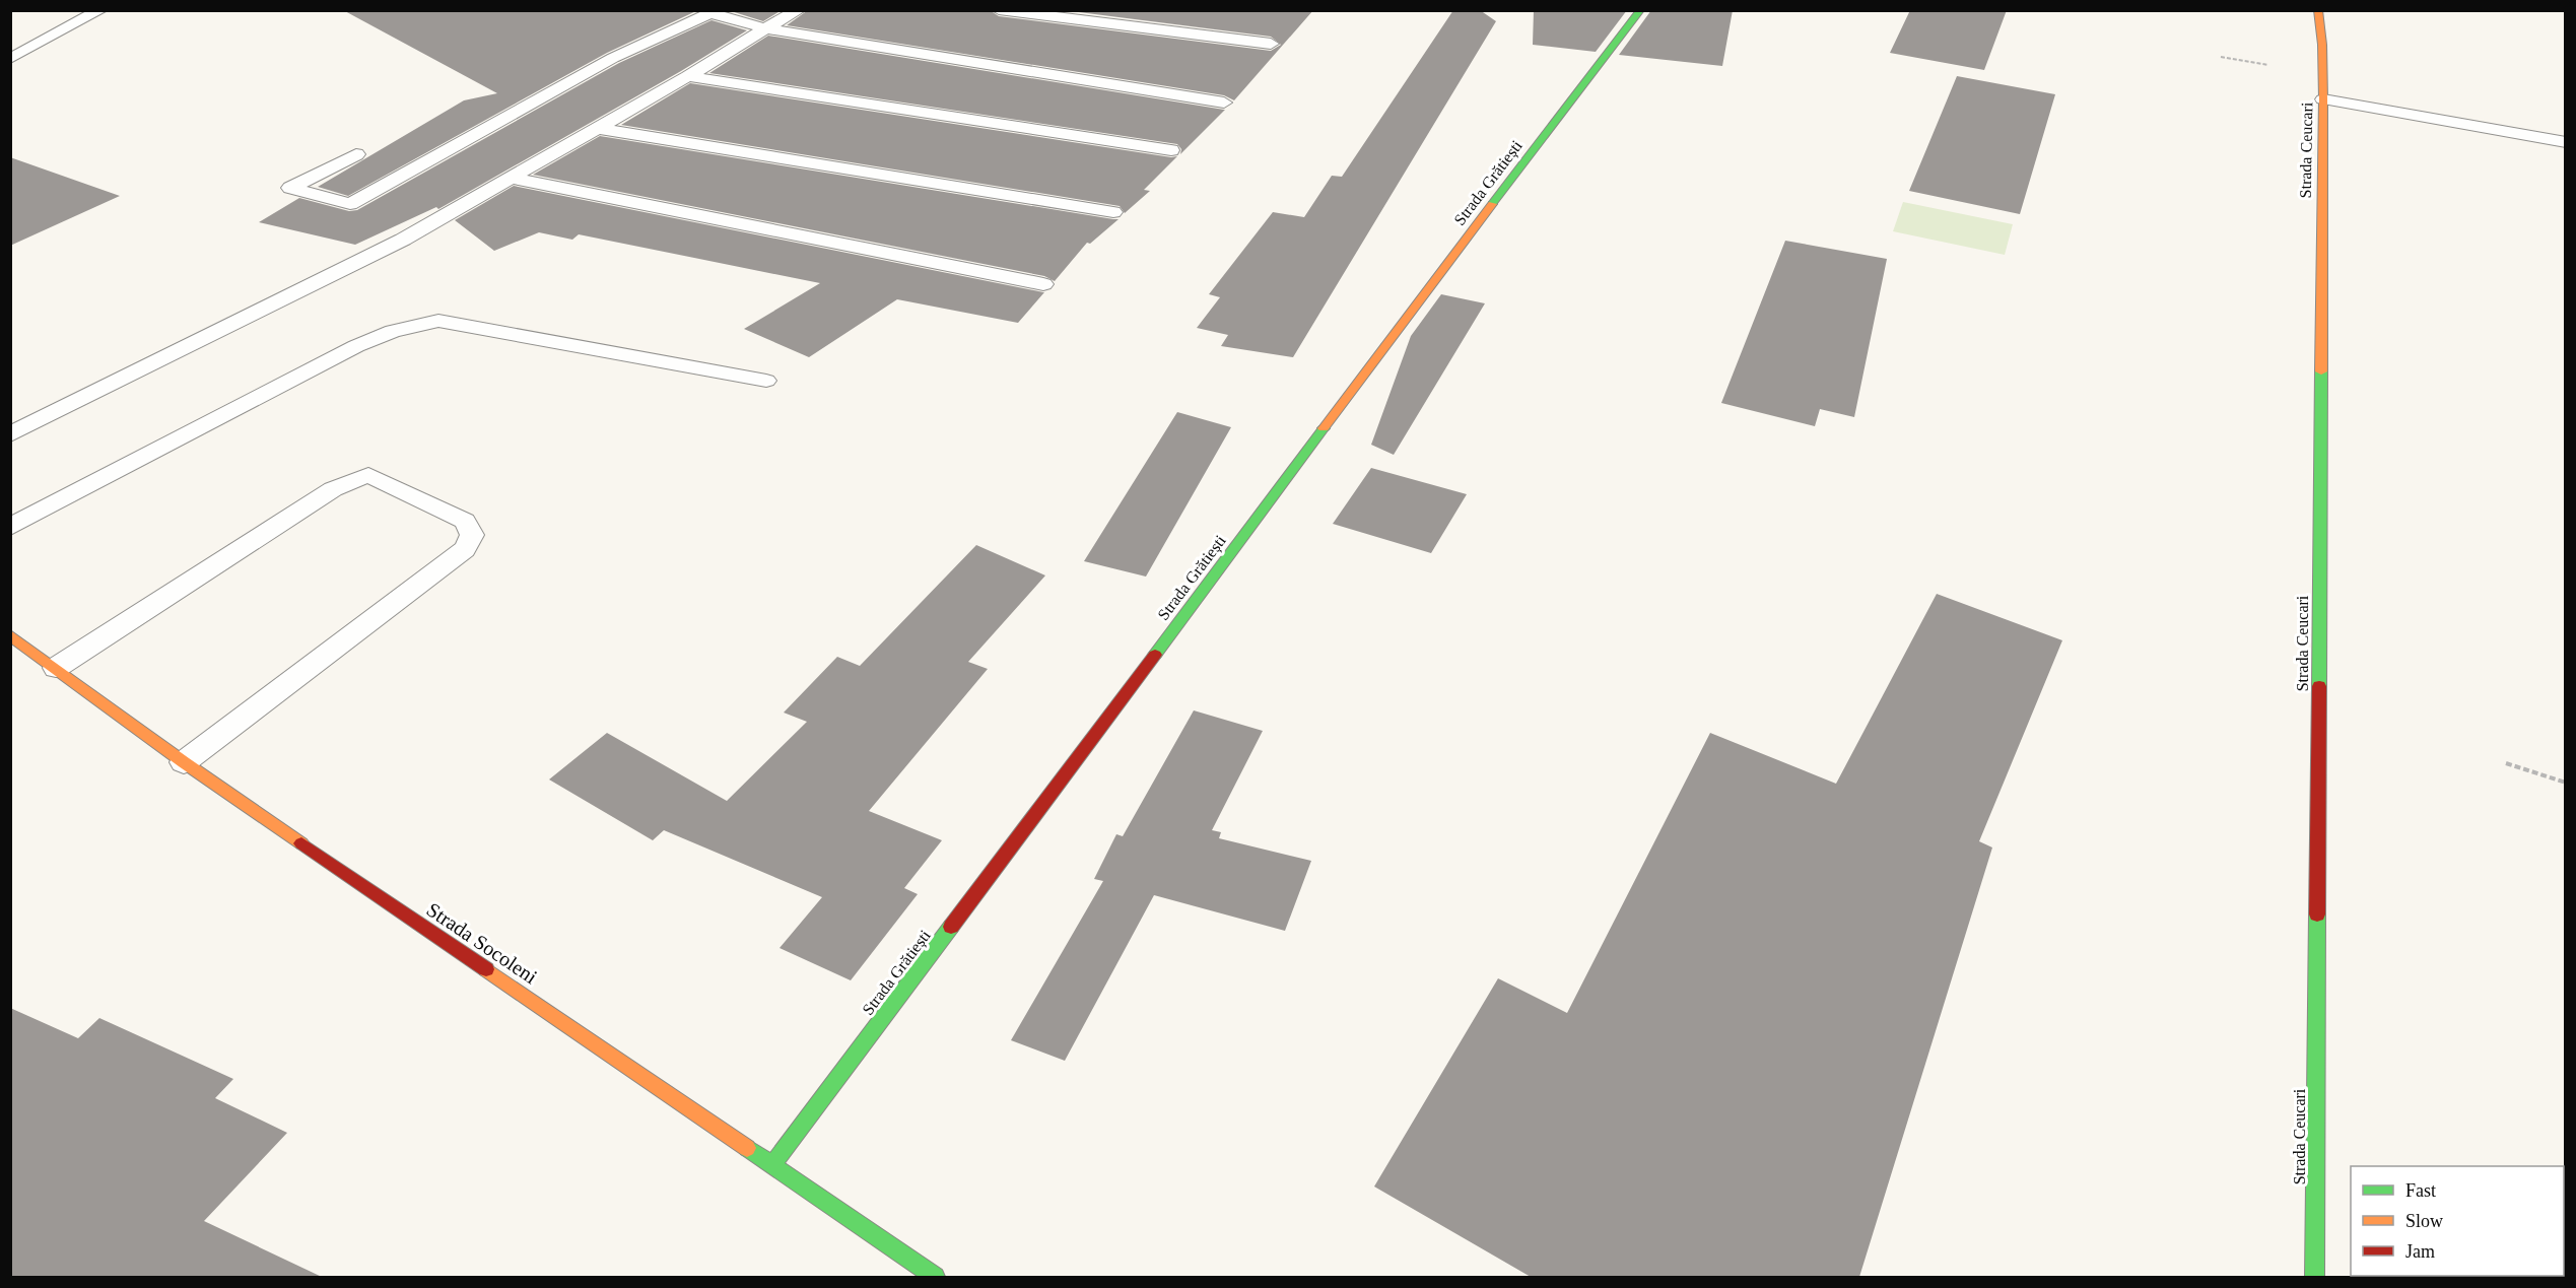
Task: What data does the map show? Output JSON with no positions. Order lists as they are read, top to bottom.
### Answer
{
  "streets": {
    "street": ["Strada Ceucari", "Strada Grătiești", "Strada Socoleni"]
  },
  "crossings": [
    ["Strada Grătiești", "Strada Socoleni"]
  ],
  "legend": ["Fast", "Slow", "Jam"]
}
